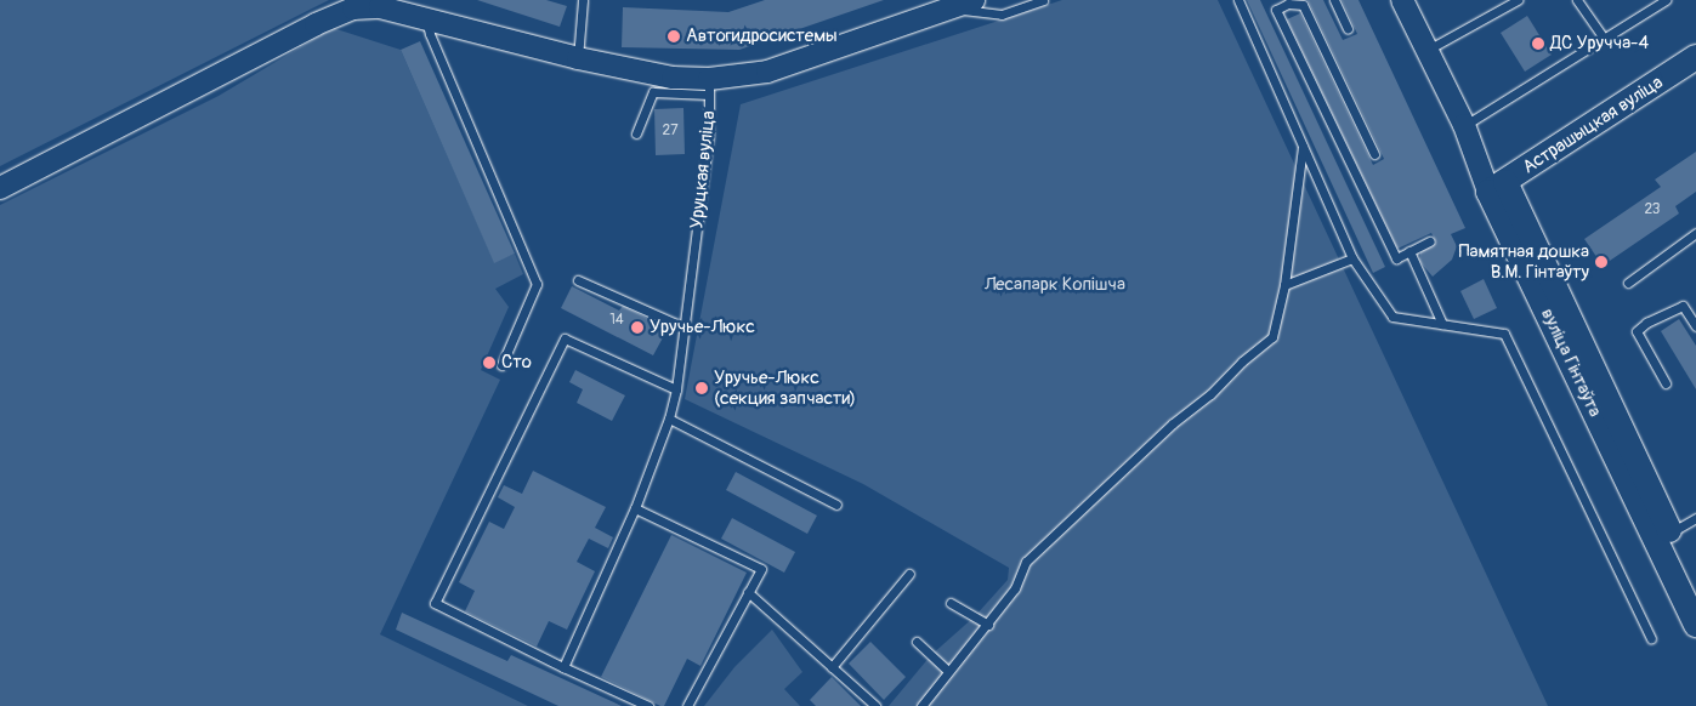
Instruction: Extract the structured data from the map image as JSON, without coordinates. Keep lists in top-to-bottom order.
{
  "streets": {
    "main road": ["Астрашыцкая вуліца", "вуліца Гінтаўта"],
    "lane": ["Уруцкая вуліца"]
  },
  "crossings": [
    ["Астрашыцкая вуліца", "вуліца Гінтаўта"]
  ],
  "parks": ["Лесапарк Копішча"],
  "places": [
    "Автогидросистемы",
    "ДС Уручча-4",
    "Памятная дошка В.М. Гінтаўту",
    "Уручье-Люкс",
    "Сто",
    "Уручье-Люкс (секция запчасти)"
  ],
  "house_numbers": ["27", "23", "14"]
}
